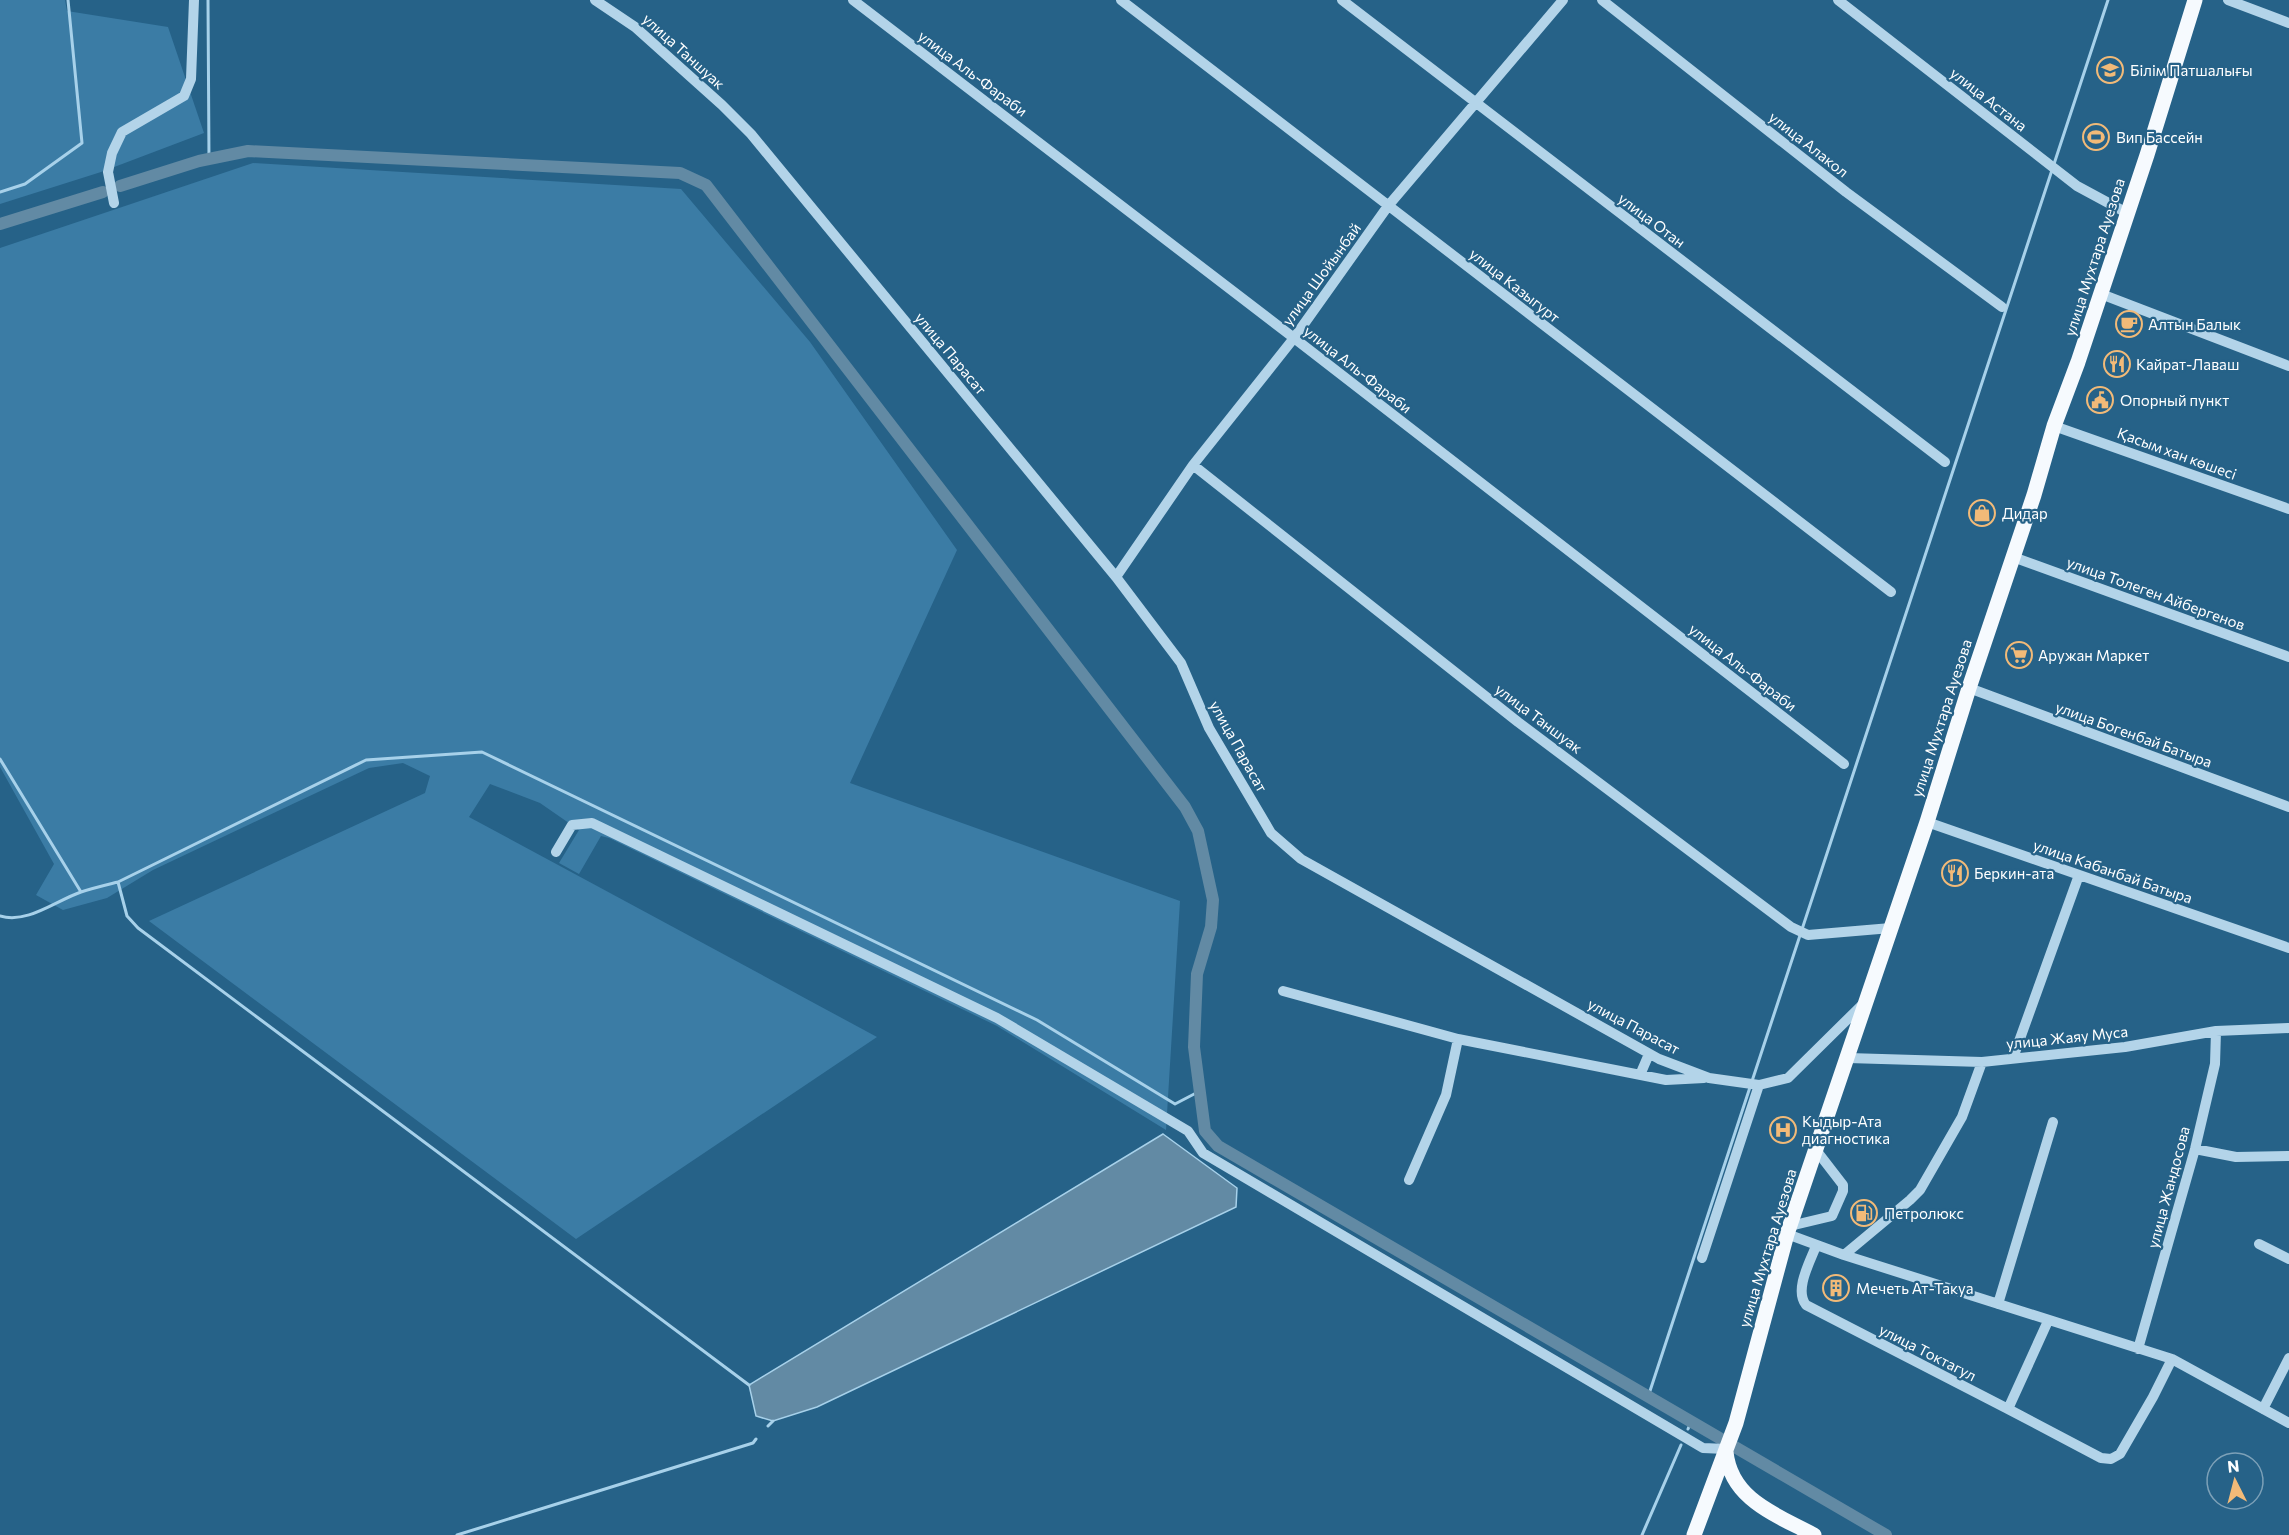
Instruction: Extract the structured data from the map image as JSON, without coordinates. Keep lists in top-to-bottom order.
{
  "streets": {
    "main road": ["улица Мухтара Ауезова"],
    "street": [
      "улица Таншуак",
      "улица Аль-Фараби",
      "улица Астана",
      "улица Алакол",
      "улица Отан",
      "улица Шойынбай",
      "улица Казыгурт",
      "улица Парасат",
      "Қасым хан көшесі",
      "улица Толеген Айбергенов",
      "улица Богенбай Батыра",
      "улица Кабанбай Батыра",
      "улица Жаяу Муса",
      "улица Жандосова",
      "улица Токтагул"
    ]
  },
  "crossings": [
    ["улица Таншуак", "улица Мухтара Ауезова"],
    ["улица Таншуак", "улица Шойынбай"],
    ["улица Таншуак", "улица Парасат"],
    ["улица Аль-Фараби", "улица Шойынбай"],
    ["улица Астана", "улица Мухтара Ауезова"],
    ["улица Отан", "улица Шойынбай"],
    ["улица Мухтара Ауезова", "улица Парасат"],
    ["улица Мухтара Ауезова", "Қасым хан көшесі"],
    ["улица Мухтара Ауезова", "улица Толеген Айбергенов"],
    ["улица Мухтара Ауезова", "улица Богенбай Батыра"],
    ["улица Мухтара Ауезова", "улица Кабанбай Батыра"],
    ["улица Мухтара Ауезова", "улица Жаяу Муса"],
    ["улица Шойынбай", "улица Казыгурт"],
    ["улица Шойынбай", "улица Парасат"],
    ["улица Жаяу Муса", "улица Жандосова"]
  ],
  "places": {
    "school or university": ["Білім Патшалығы"],
    "sports": ["Вип Бассейн"],
    "cafe": ["Алтын Балык"],
    "restaurant": ["Кайрат-Лаваш", "Беркин-ата"],
    "public building": ["Опорный пункт"],
    "shop": ["Дидар"],
    "supermarket": ["Аружан Маркет"],
    "hospital": ["Кыдыр-Ата диагностика"],
    "fuel station": ["Петролюкс"],
    "building": ["Мечеть Ат-Такуа"]
  },
  "north": "top"
}
